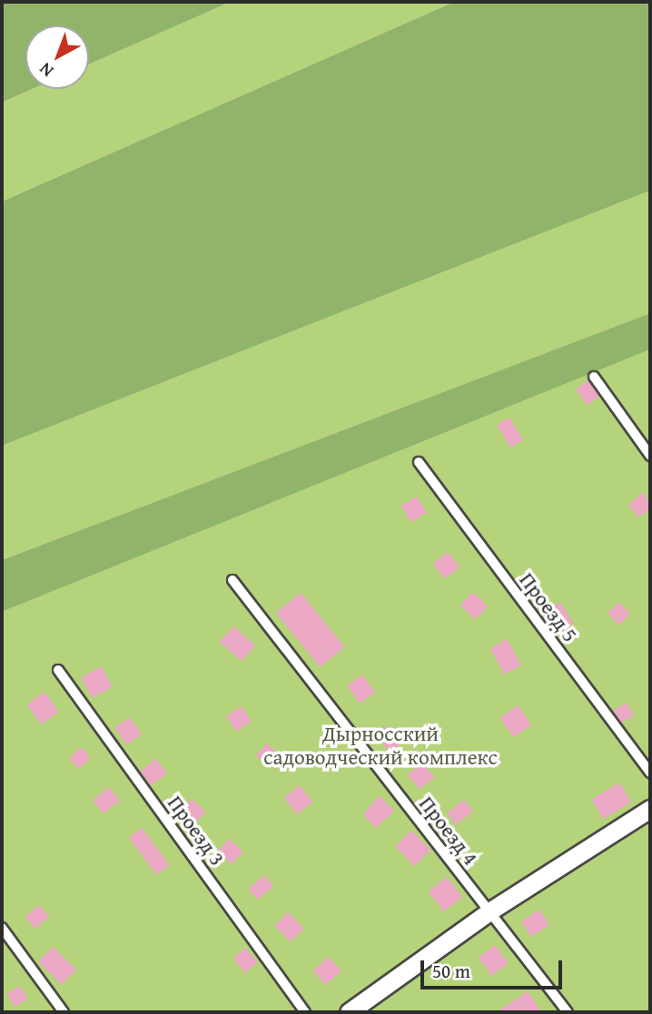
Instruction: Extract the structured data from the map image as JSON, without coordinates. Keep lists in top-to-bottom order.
{
  "streets": {
    "lane": ["Проезд 5", "Проезд 3", "Проезд 4"]
  },
  "parks": ["Дырносский садоводческий комплекс"],
  "scale_bar": "50 m",
  "north": "bottom left"
}
